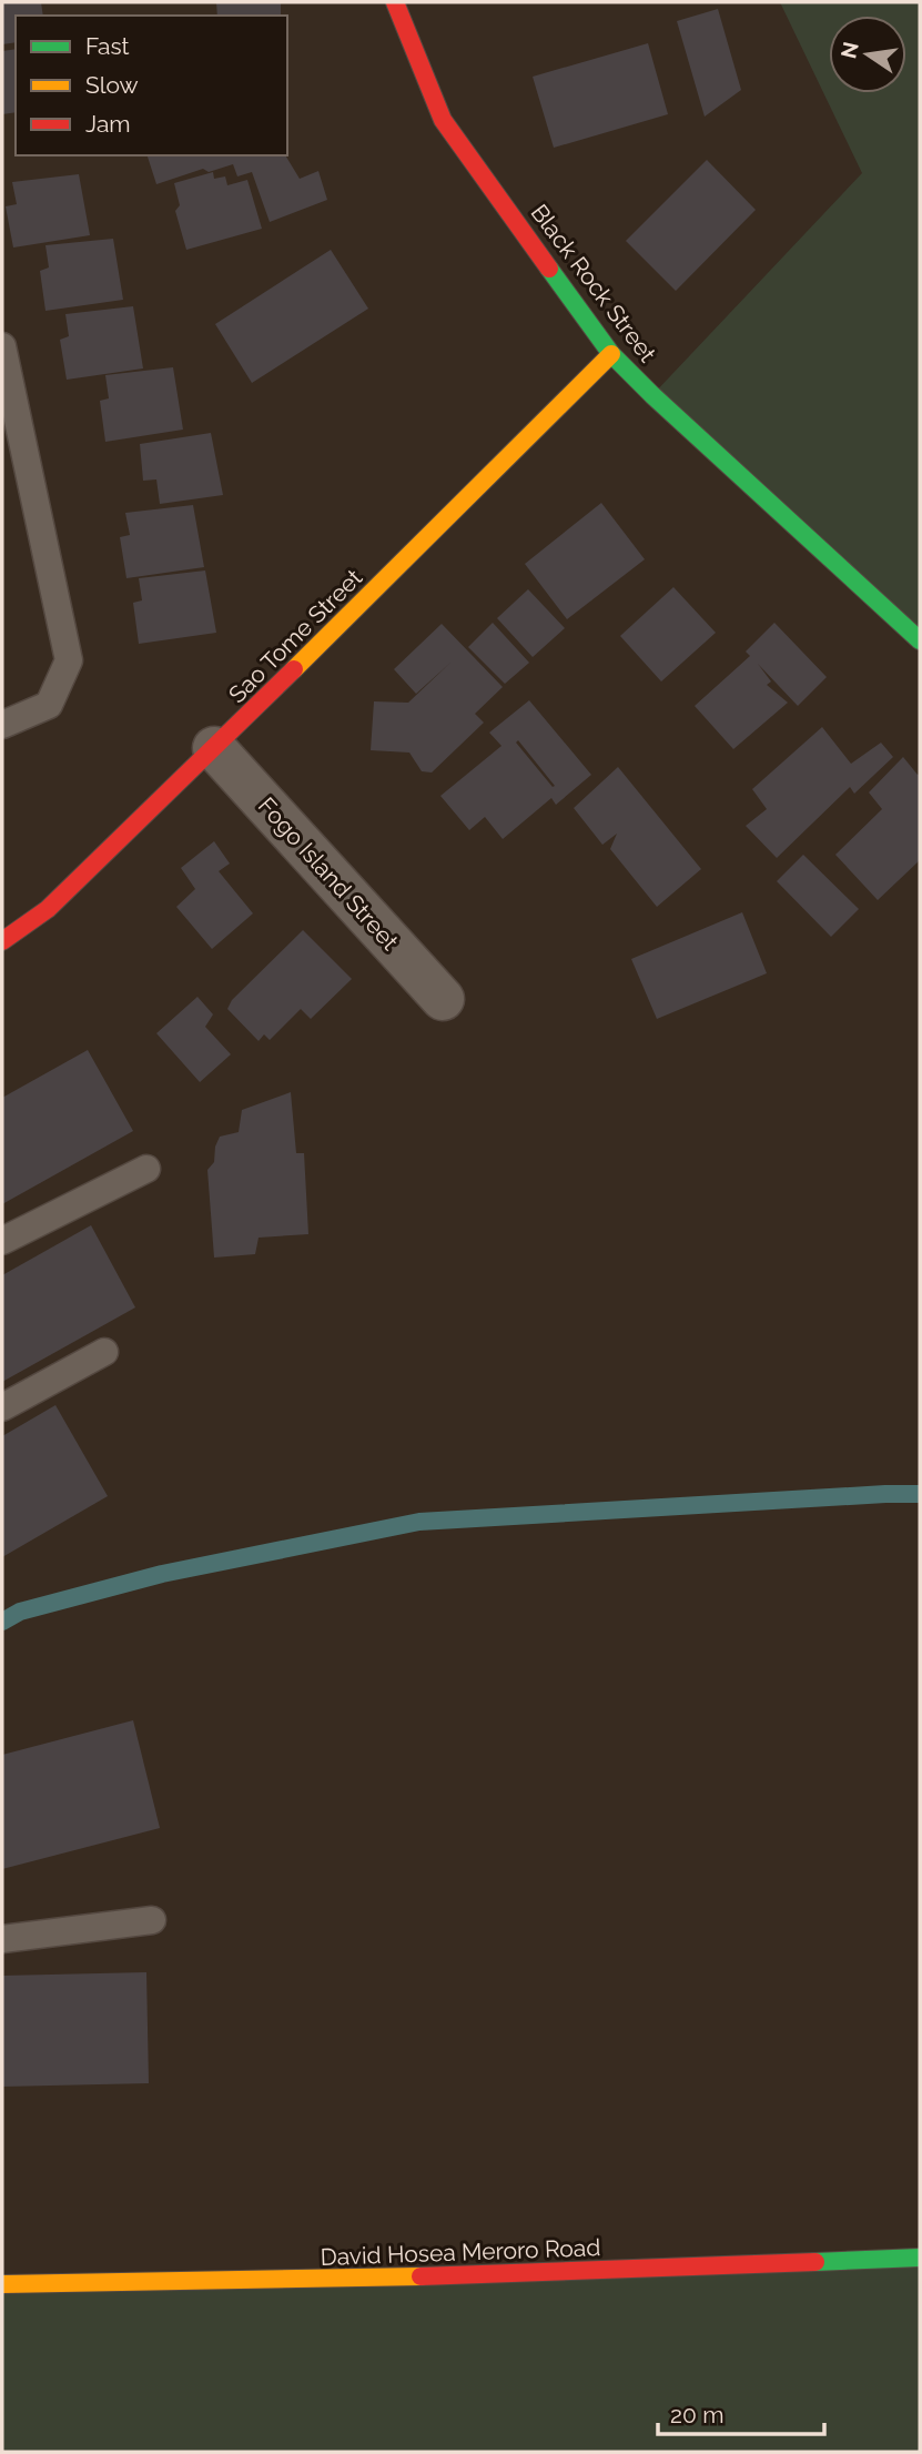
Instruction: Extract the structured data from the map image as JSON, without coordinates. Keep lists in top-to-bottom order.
{
  "streets": {
    "street": [
      "Black Rock Street",
      "Sao Tome Street",
      "Fogo Island Street",
      "David Hosea Meroro Road"
    ]
  },
  "crossings": [
    ["Black Rock Street", "Sao Tome Street"],
    ["Sao Tome Street", "Fogo Island Street"]
  ],
  "legend": ["Fast", "Slow", "Jam"],
  "scale_bar": "20 m",
  "north": "left"
}
